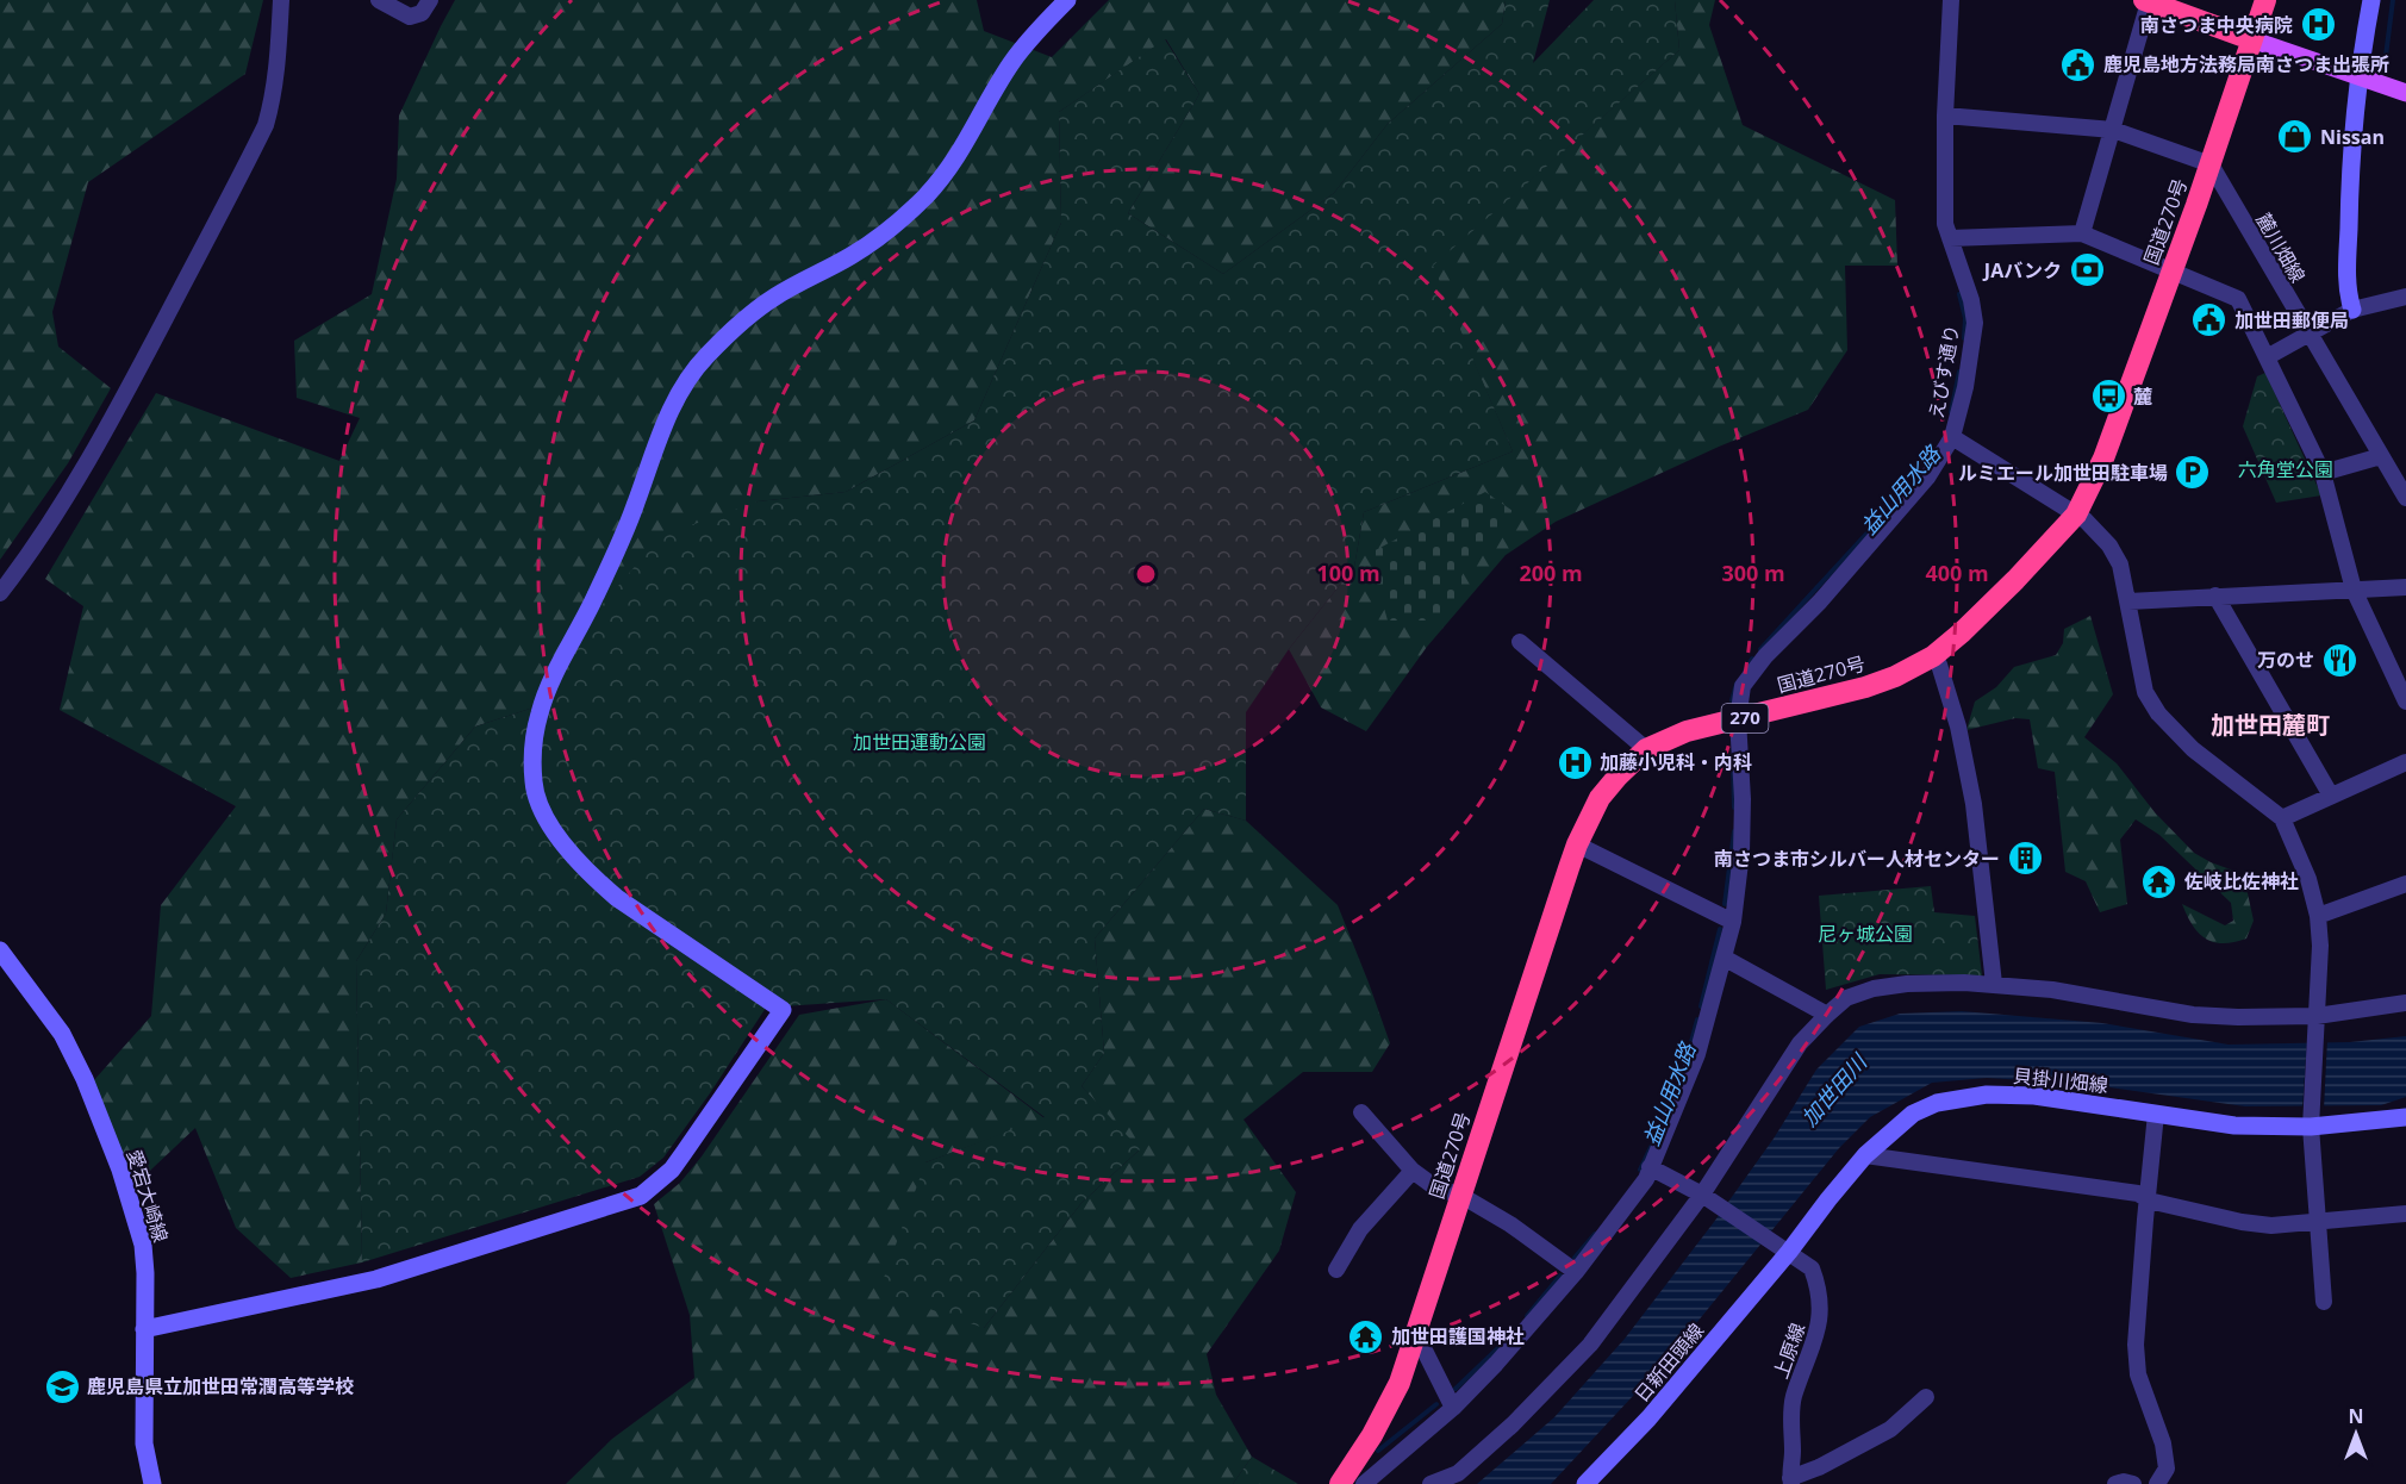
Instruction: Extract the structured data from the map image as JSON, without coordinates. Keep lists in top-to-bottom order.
{
  "streets": {
    "highway": ["国道270号", "270"],
    "street": [
      "麓川畑線",
      "えびす通り",
      "貝掛川畑線",
      "愛宕大崎線",
      "上原線",
      "日新田頭線"
    ]
  },
  "crossings": [
    ["国道270号", "麓川畑線"],
    ["国道270号", "えびす通り"],
    ["えびす通り", "上原線"],
    ["貝掛川畑線", "上原線"],
    ["貝掛川畑線", "日新田頭線"],
    ["上原線", "日新田頭線"]
  ],
  "districts": ["加世田麓町"],
  "water": ["益山用水路", "加世田川"],
  "parks": ["六角堂公園", "加世田運動公園", "尼ヶ城公園"],
  "places": {
    "hospital": ["南さつま中央病院", "加藤小児科・内科"],
    "public building": ["鹿児島地方法務局南さつま出張所", "加世田郵便局"],
    "shop": ["Nissan"],
    "bank": ["JAバンク"],
    "bus stop": ["麓"],
    "parking": ["ルミエール加世田駐車場"],
    "restaurant": ["万のせ"],
    "building": ["南さつま市シルバー人材センター"],
    "temple": ["佐岐比佐神社", "加世田護国神社"],
    "school or university": ["鹿児島県立加世田常潤高等学校"]
  },
  "north": "top",
  "rings": [
    "100 m",
    "200 m",
    "300 m",
    "400 m"
  ]
}
